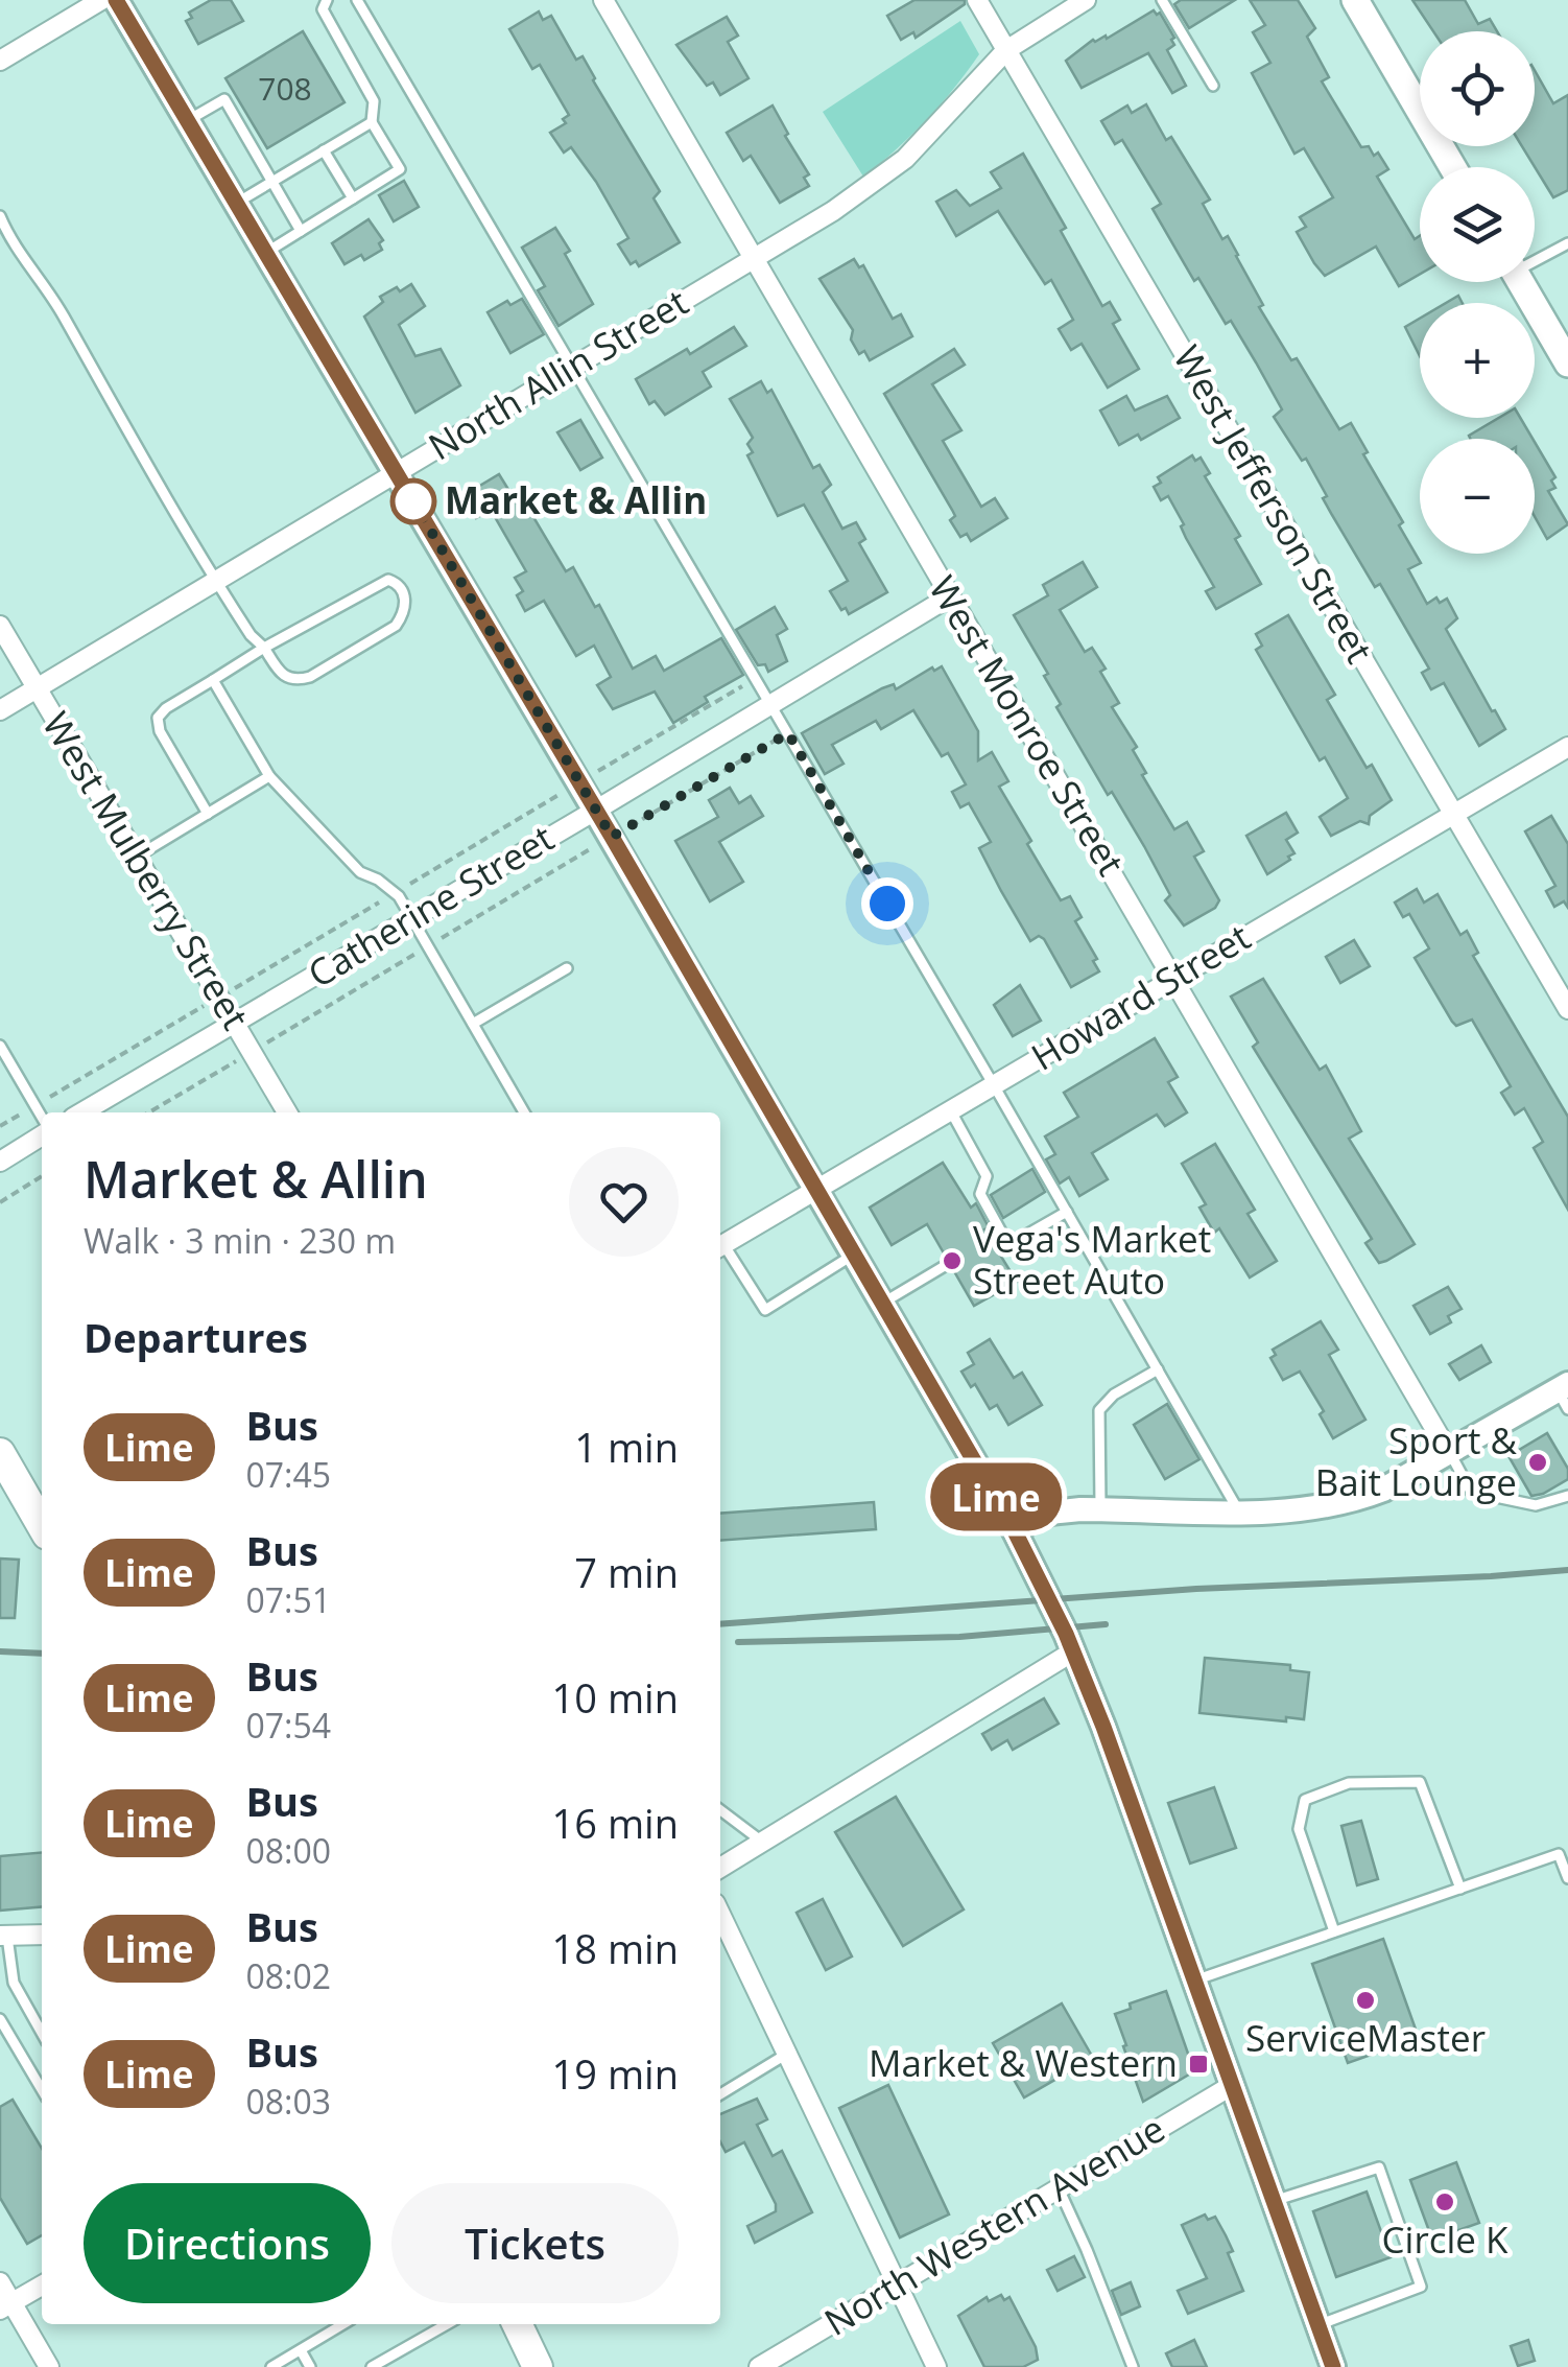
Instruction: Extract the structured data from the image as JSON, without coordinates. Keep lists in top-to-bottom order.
{
  "streets": {
    "street": [
      "North Allin Street",
      "West Jefferson Street",
      "West Monroe Street",
      "West Mulberry Street",
      "Catherine Street",
      "Howard Street",
      "North Western Avenue"
    ]
  },
  "crossings": [
    ["North Allin Street", "West Jefferson Street"],
    ["North Allin Street", "West Monroe Street"],
    ["North Allin Street", "West Mulberry Street"],
    ["West Jefferson Street", "Howard Street"],
    ["West Monroe Street", "Catherine Street"],
    ["West Monroe Street", "Howard Street"],
    ["West Mulberry Street", "Catherine Street"]
  ],
  "places": {
    "other": [
      "Market & Allin",
      "Vega's Market Street Auto",
      "Sport & Bait Lounge",
      "ServiceMaster",
      "Circle K"
    ],
    "transit": ["Market & Western"]
  },
  "lines": ["bus line Lime"],
  "house_numbers": ["708"],
  "page": {
    "on_map": "Lime",
    "map_buttons": ["+", "−"],
    "heading": [
      ["Market & Allin", "Walk · 3 min · 230 m"],
      "Departures"
    ],
    "list": [
      {
        "mark": "Lime",
        "name": "Bus",
        "note": "07:45",
        "value": "1 min"
      },
      {
        "mark": "Lime",
        "name": "Bus",
        "note": "07:51",
        "value": "7 min"
      },
      {
        "mark": "Lime",
        "name": "Bus",
        "note": "07:54",
        "value": "10 min"
      },
      {
        "mark": "Lime",
        "name": "Bus",
        "note": "08:00",
        "value": "16 min"
      },
      {
        "mark": "Lime",
        "name": "Bus",
        "note": "08:02",
        "value": "18 min"
      },
      {
        "mark": "Lime",
        "name": "Bus",
        "note": "08:03",
        "value": "19 min"
      }
    ],
    "buttons": ["Directions", "Tickets"]
  }
}
